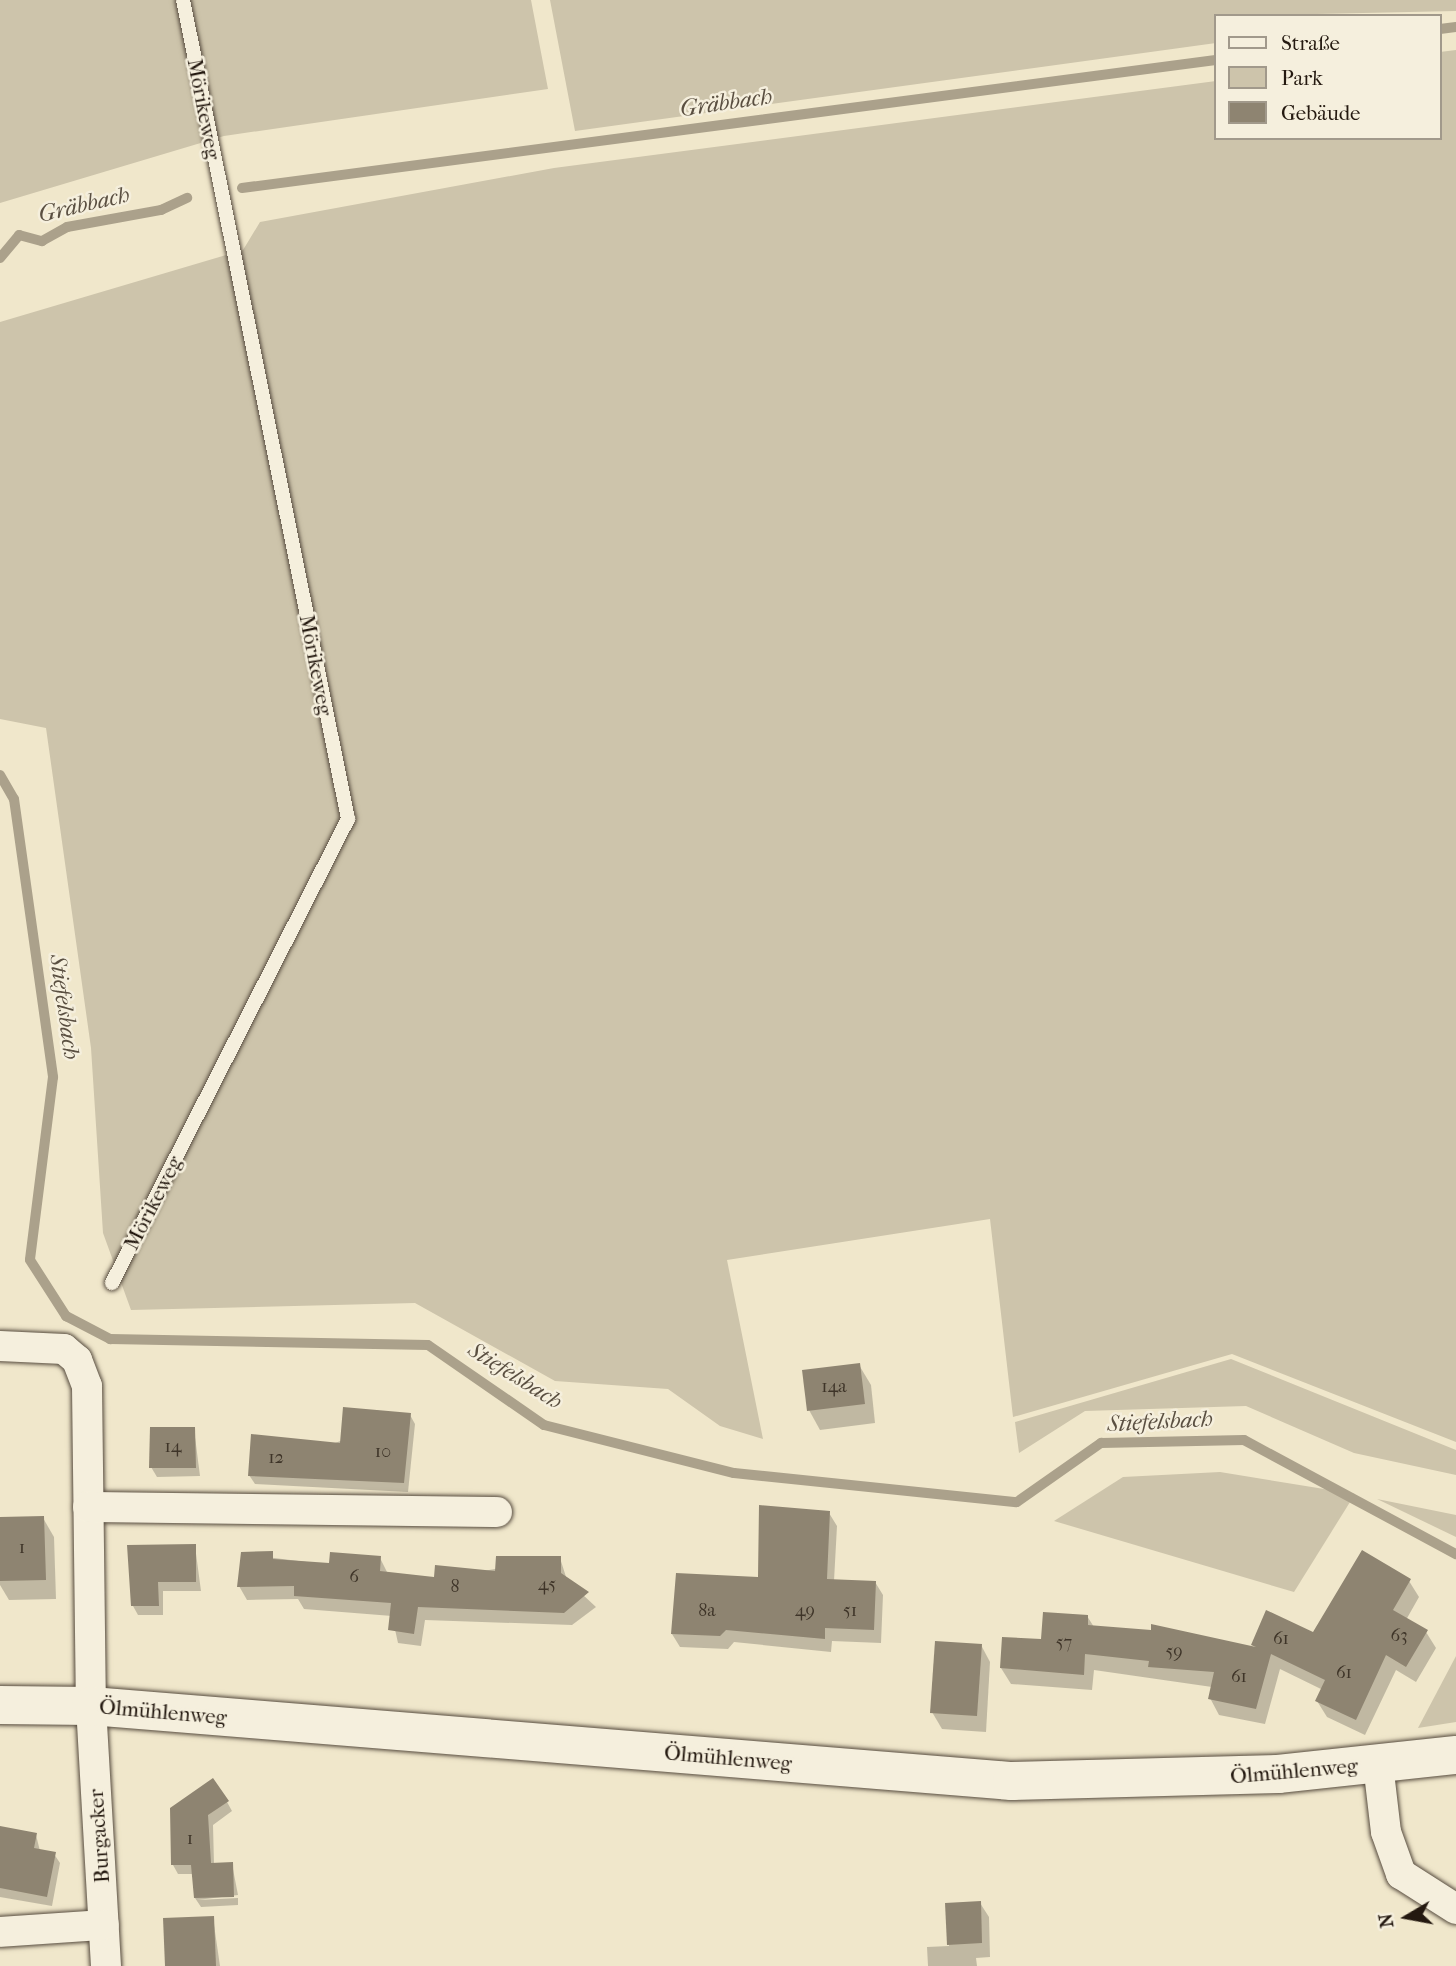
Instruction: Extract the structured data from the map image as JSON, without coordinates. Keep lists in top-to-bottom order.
{
  "streets": {
    "main road": ["Ölmühlenweg"],
    "street": ["Burgacker"],
    "lane": ["Mörikeweg"]
  },
  "crossings": [
    ["Ölmühlenweg", "Burgacker"]
  ],
  "water": ["Gräbbach", "Stiefelsbach"],
  "house_numbers": [
    "14a",
    "14",
    "10",
    "12",
    "1",
    "6",
    "45",
    "8",
    "8a",
    "49",
    "51",
    "63",
    "61",
    "57",
    "59",
    "61",
    "61",
    "1"
  ],
  "legend": ["Straße", "Park", "Gebäude"],
  "north": "left"
}
